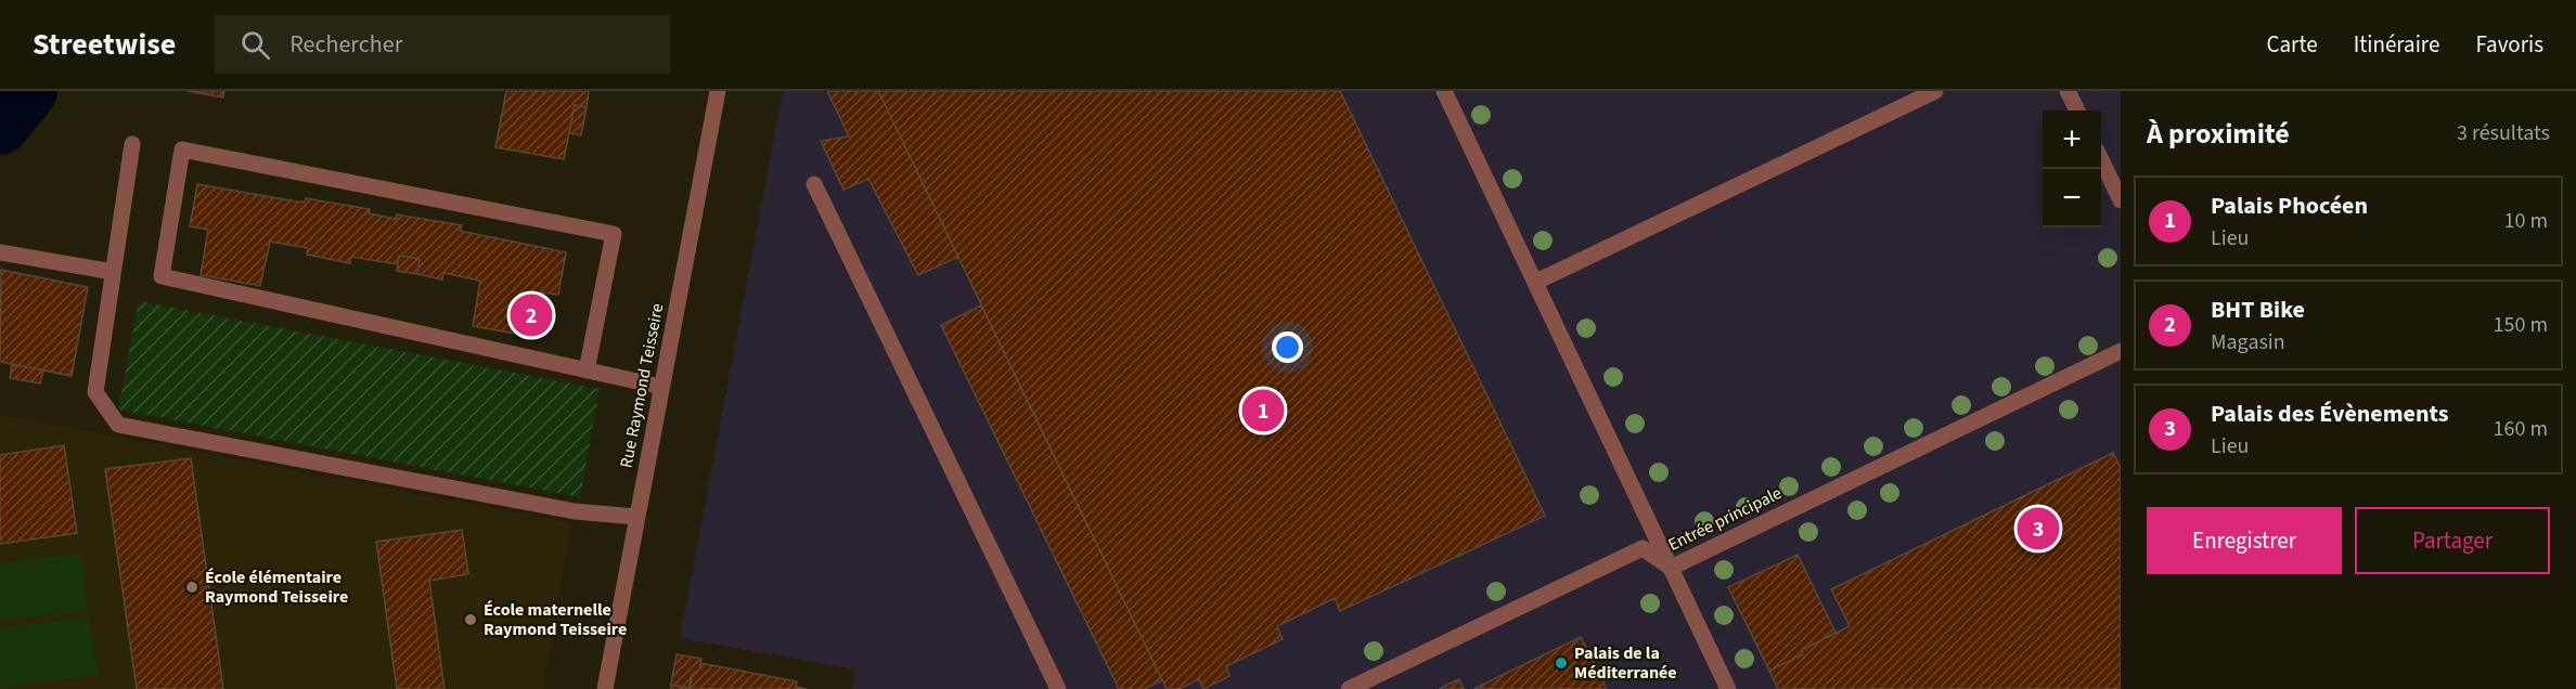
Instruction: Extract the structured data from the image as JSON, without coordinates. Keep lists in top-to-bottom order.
{
  "streets": {
    "street": ["Rue Raymond Teisseire", "Entrée principale"]
  },
  "places": ["École élémentaire Raymond Teisseire", "École maternelle Raymond Teisseire", "Palais de la Méditerranée"],
  "page": {
    "header": "Streetwise",
    "search": "Rechercher",
    "nav": ["Carte", "Itinéraire", "Favoris"],
    "heading": ["À proximité", "3 résultats"],
    "map_buttons": ["+", "−"],
    "list": [
      {
        "mark": "1",
        "name": "Palais Phocéen",
        "note": "Lieu",
        "value": "10 m"
      },
      {
        "mark": "2",
        "name": "BHT Bike",
        "note": "Magasin",
        "value": "150 m"
      },
      {
        "mark": "3",
        "name": "Palais des Évènements",
        "note": "Lieu",
        "value": "160 m"
      }
    ],
    "pins": ["2", "1", "3"],
    "buttons": ["Enregistrer", "Partager"]
  }
}
